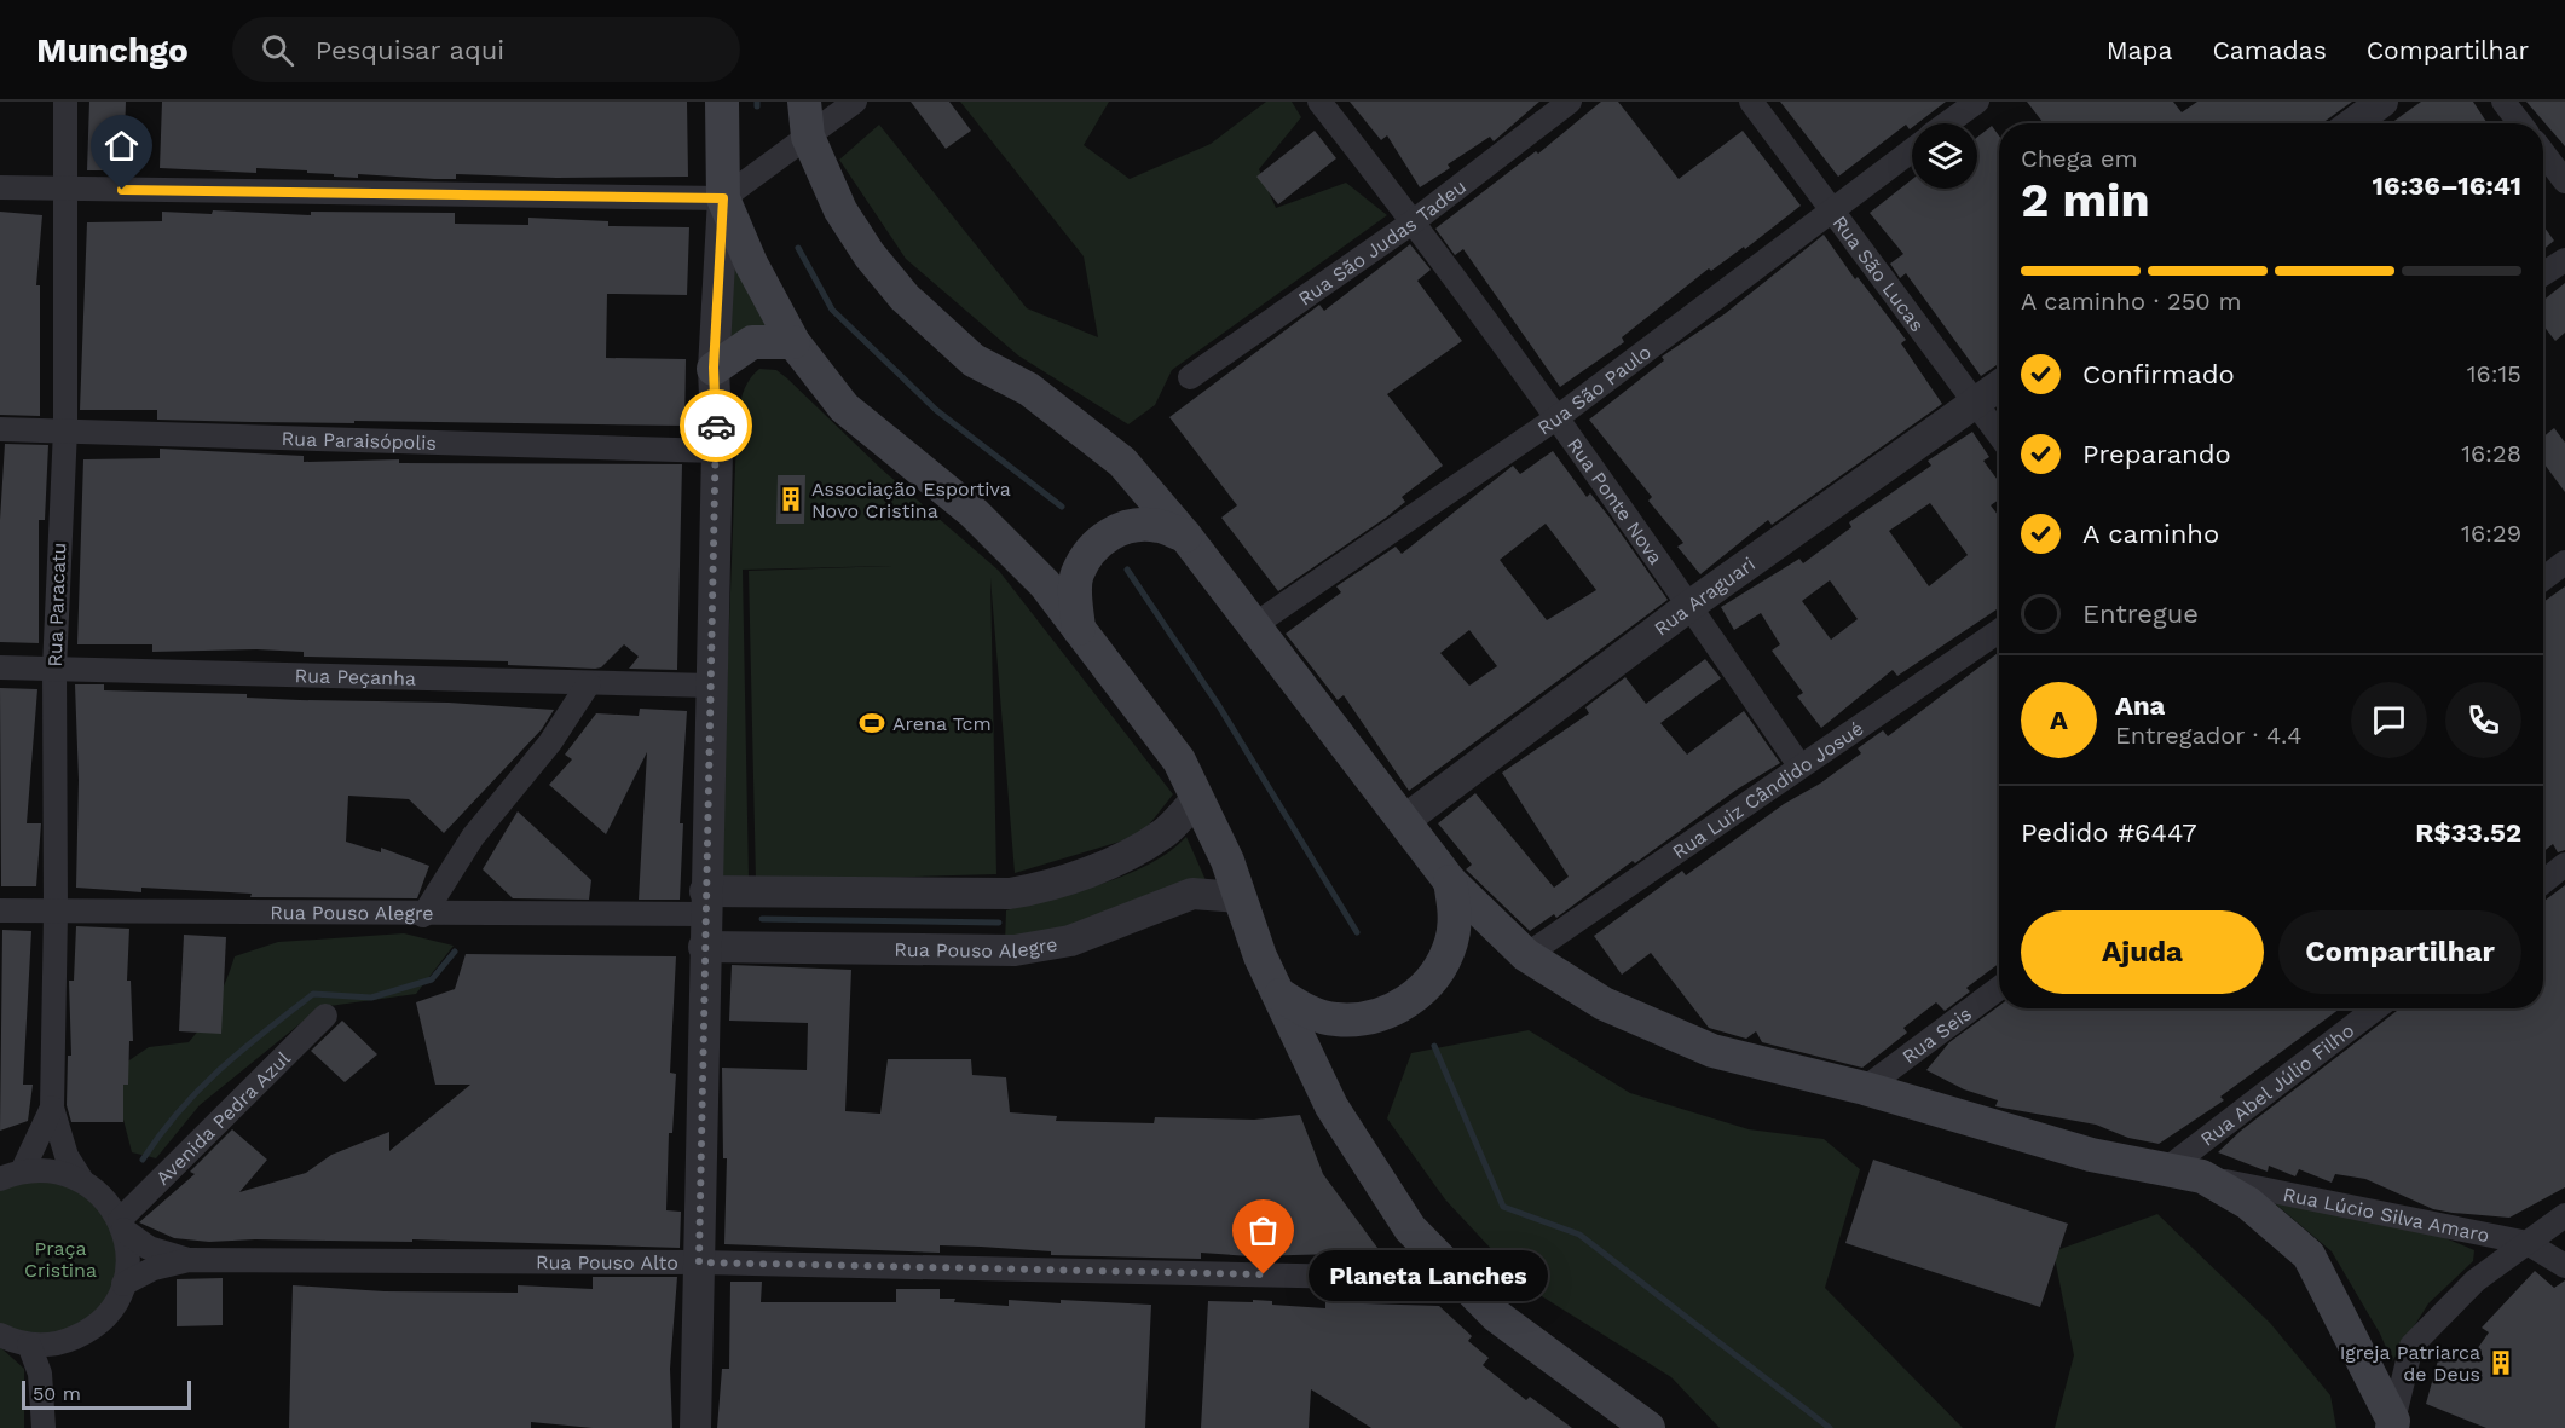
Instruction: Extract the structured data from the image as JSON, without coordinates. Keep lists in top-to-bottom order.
{
  "streets": {
    "street": [
      "Rua São Judas Tadeu",
      "Rua São Lucas",
      "Rua São Paulo",
      "Rua Paraisópolis",
      "Rua Ponte Nova",
      "Rua Araguari",
      "Rua Paracatu",
      "Rua Peçanha",
      "Rua Luiz Cândido Josué",
      "Rua Pouso Alegre",
      "Rua Seis",
      "Rua Abel Júlio Filho",
      "Avenida Pedra Azul",
      "Rua Lúcio Silva Amaro",
      "Rua Pouso Alto"
    ]
  },
  "crossings": [
    ["Rua São Judas Tadeu", "Rua Ponte Nova"],
    ["Rua São Lucas", "Rua São Paulo"],
    ["Rua São Lucas", "Rua Araguari"],
    ["Rua São Paulo", "Rua Ponte Nova"],
    ["Rua Paraisópolis", "Rua Paracatu"],
    ["Rua Ponte Nova", "Rua Araguari"],
    ["Rua Ponte Nova", "Rua Luiz Cândido Josué"],
    ["Rua Paracatu", "Rua Peçanha"],
    ["Rua Paracatu", "Rua Pouso Alegre"],
    ["Avenida Pedra Azul", "Rua Pouso Alto"]
  ],
  "parks": ["Praça Cristina"],
  "places": {
    "building": ["Associação Esportiva Novo Cristina", "Igreja Patriarca de Deus"],
    "sports": ["Arena Tcm"],
    "other": ["Planeta Lanches"]
  },
  "scale_bar": "50 m",
  "page": {
    "header": "Munchgo",
    "search": "Pesquisar aqui",
    "nav": ["Mapa", "Camadas", "Compartilhar"],
    "heading": ["2 min", "Chega em", "16:36–16:41"],
    "panel": [
      "Ana",
      "Entregador · 4.4",
      "Pedido #6447",
      "R$33.52"
    ],
    "bar": "A caminho · 250 m",
    "list": [
      ["Confirmado", "16:15"],
      ["Preparando", "16:28"],
      ["A caminho", "16:29"],
      "Entregue"
    ],
    "round": "A",
    "buttons": ["Ajuda", "Compartilhar"],
    "bubble": "Planeta Lanches",
    "scale": "50 m"
  }
}
